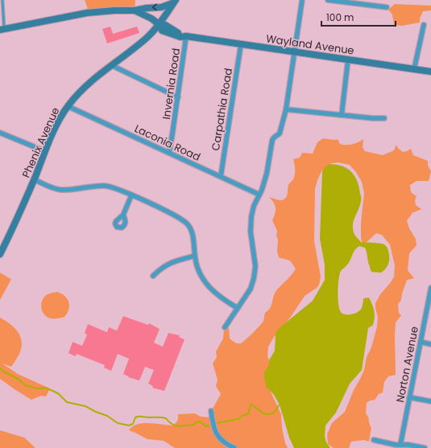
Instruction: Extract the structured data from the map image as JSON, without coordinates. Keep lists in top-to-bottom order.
{
  "streets": {
    "main road": ["Wayland Avenue", "Phenix Avenue"],
    "street": [
      "Invernia Road",
      "Carpathia Road",
      "Laconia Road",
      "Norton Avenue"
    ]
  },
  "crossings": [
    ["Wayland Avenue", "Invernia Road"],
    ["Wayland Avenue", "Carpathia Road"],
    ["Wayland Avenue", "Phenix Avenue"],
    ["Invernia Road", "Laconia Road"],
    ["Carpathia Road", "Laconia Road"],
    ["Phenix Avenue", "Laconia Road"]
  ],
  "scale_bar": "100 m"
}
